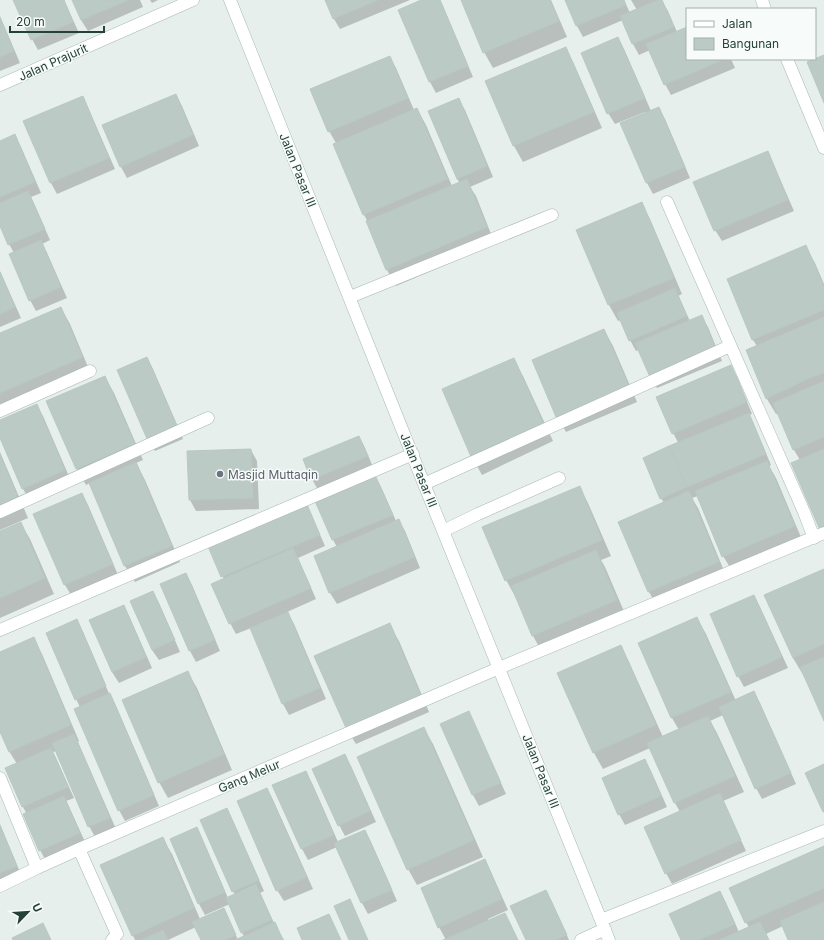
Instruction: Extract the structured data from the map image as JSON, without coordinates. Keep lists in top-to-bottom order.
{
  "streets": {
    "street": ["Jalan Prajurit", "Jalan Pasar III", "Gang Melur"]
  },
  "crossings": [
    ["Jalan Pasar III", "Gang Melur"]
  ],
  "places": ["Masjid Muttaqin"],
  "legend": ["Jalan", "Bangunan"],
  "scale_bar": "20 m",
  "north": "top right"
}
